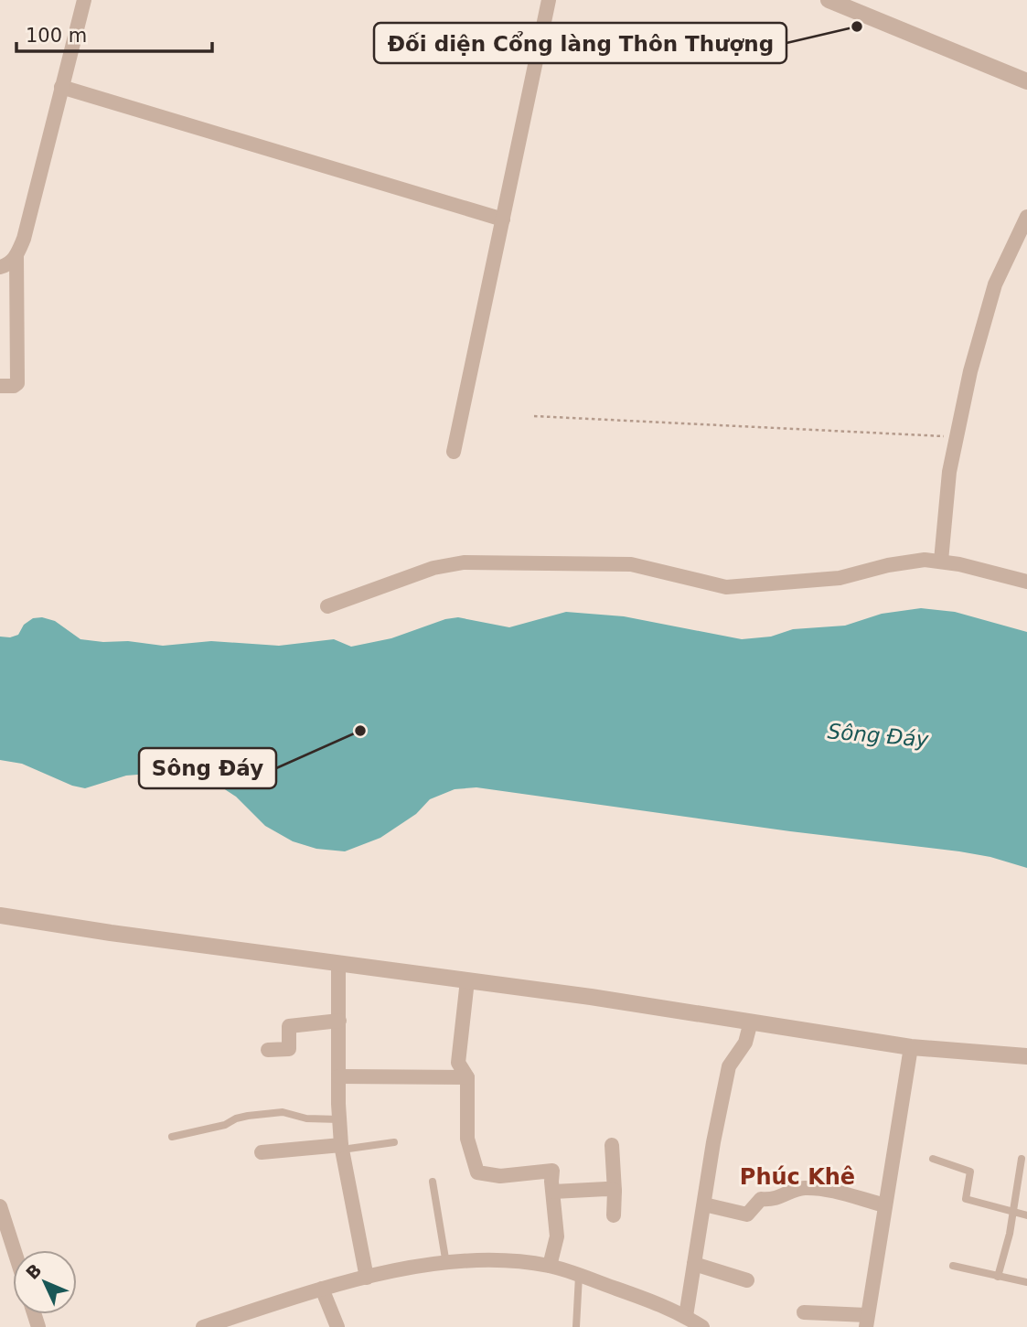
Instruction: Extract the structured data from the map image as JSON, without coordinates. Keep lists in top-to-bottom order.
{
  "districts": ["Phúc Khê"],
  "water": ["Sông Đáy"],
  "places": ["Đối diện Cổng làng Thôn Thượng", "Sông Đáy"],
  "scale_bar": "100 m",
  "north": "top left"
}
